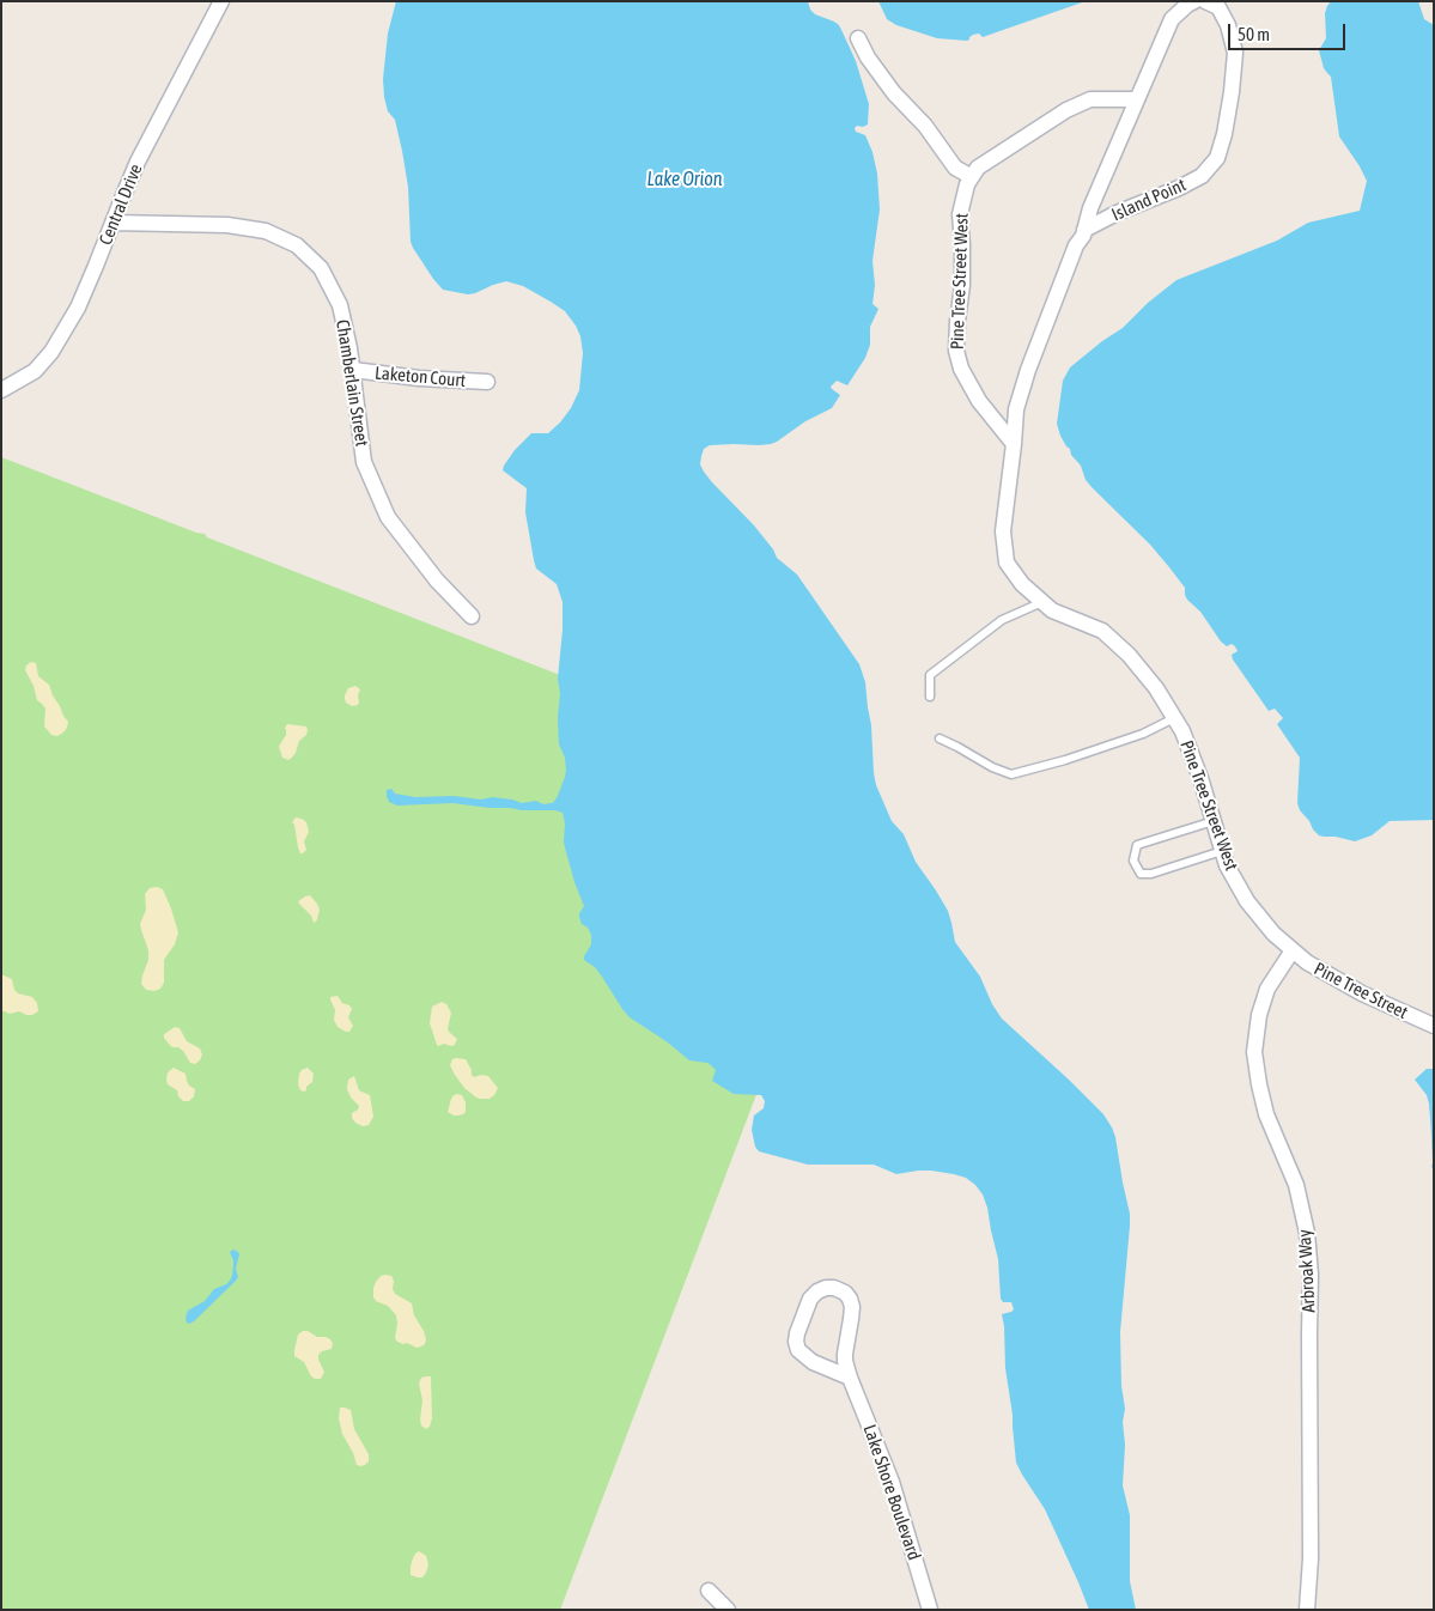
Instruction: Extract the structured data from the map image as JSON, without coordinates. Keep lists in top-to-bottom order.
{
  "streets": {
    "street": [
      "Island Point",
      "Central Drive",
      "Pine Tree Street West",
      "Laketon Court",
      "Chamberlain Street",
      "Pine Tree Street",
      "Arbroak Way",
      "Lake Shore Boulevard"
    ]
  },
  "crossings": [
    ["Island Point", "Pine Tree Street West"],
    ["Central Drive", "Chamberlain Street"],
    ["Pine Tree Street West", "Pine Tree Street"],
    ["Pine Tree Street West", "Arbroak Way"],
    ["Laketon Court", "Chamberlain Street"],
    ["Pine Tree Street", "Arbroak Way"]
  ],
  "water": ["Lake Orion"],
  "scale_bar": "50 m"
}
